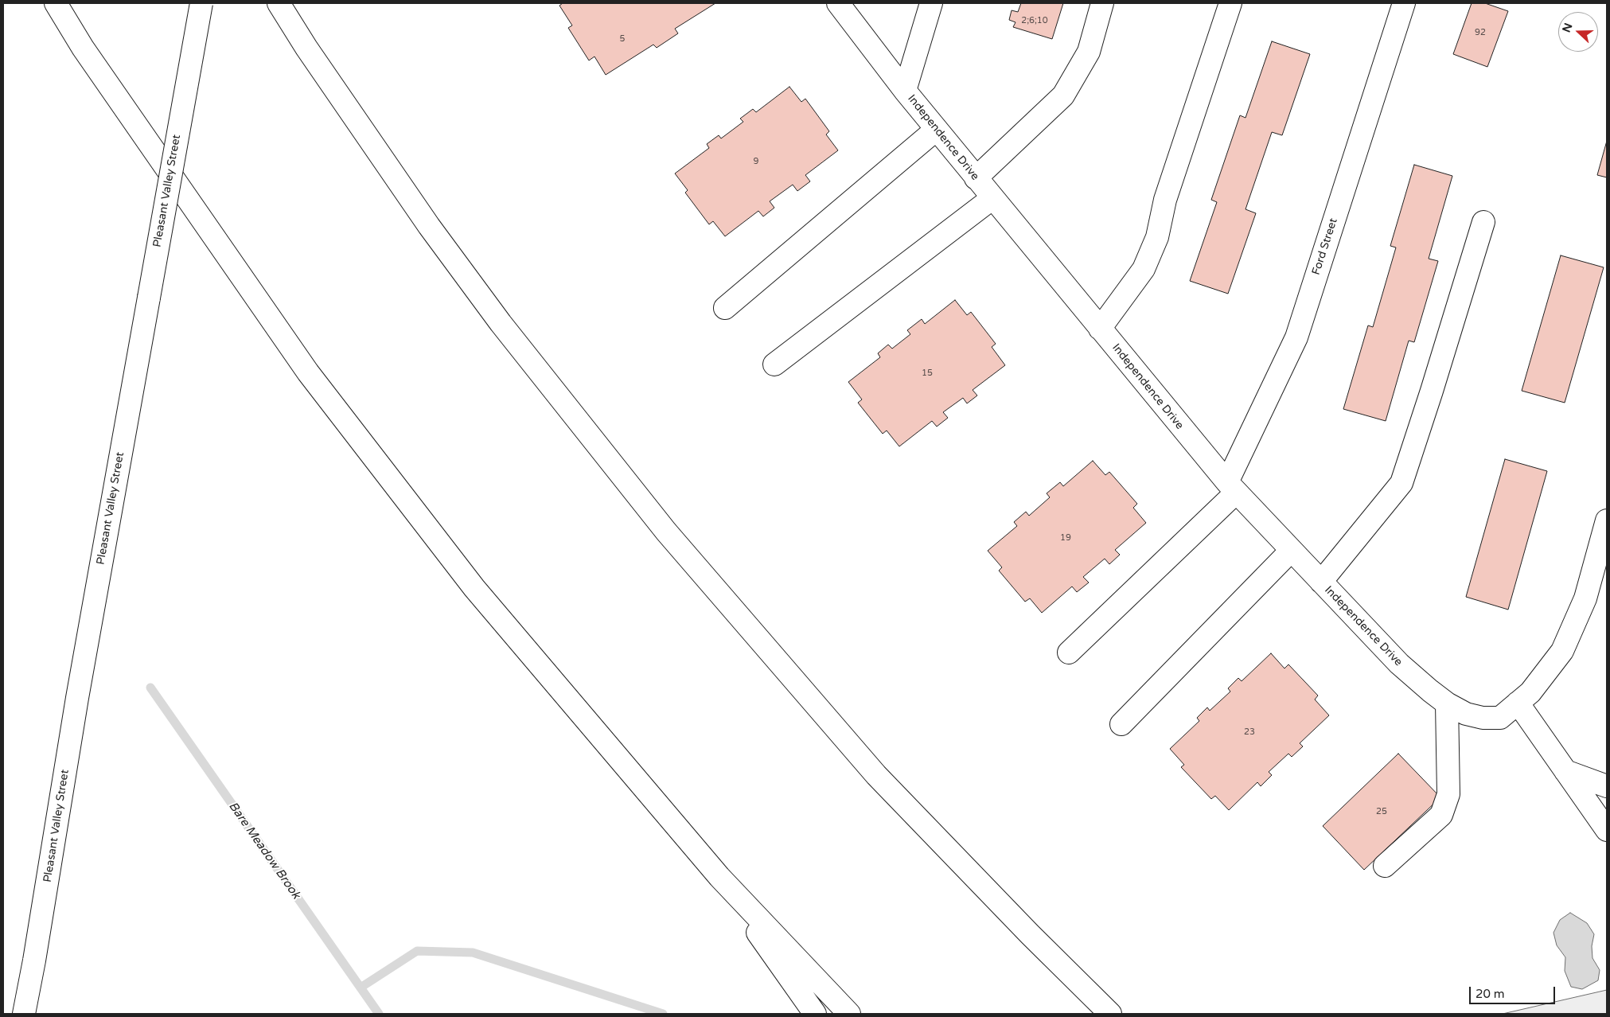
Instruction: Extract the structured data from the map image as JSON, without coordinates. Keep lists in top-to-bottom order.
{
  "streets": {
    "main road": ["Independence Drive", "Pleasant Valley Street", "Ford Street"]
  },
  "crossings": [
    ["Independence Drive", "Ford Street"]
  ],
  "water": ["Bare Meadow Brook"],
  "house_numbers": [
    "2;6;10",
    "92",
    "5",
    "9",
    "15",
    "19",
    "23",
    "25"
  ],
  "scale_bar": "20 m",
  "north": "left"
}
